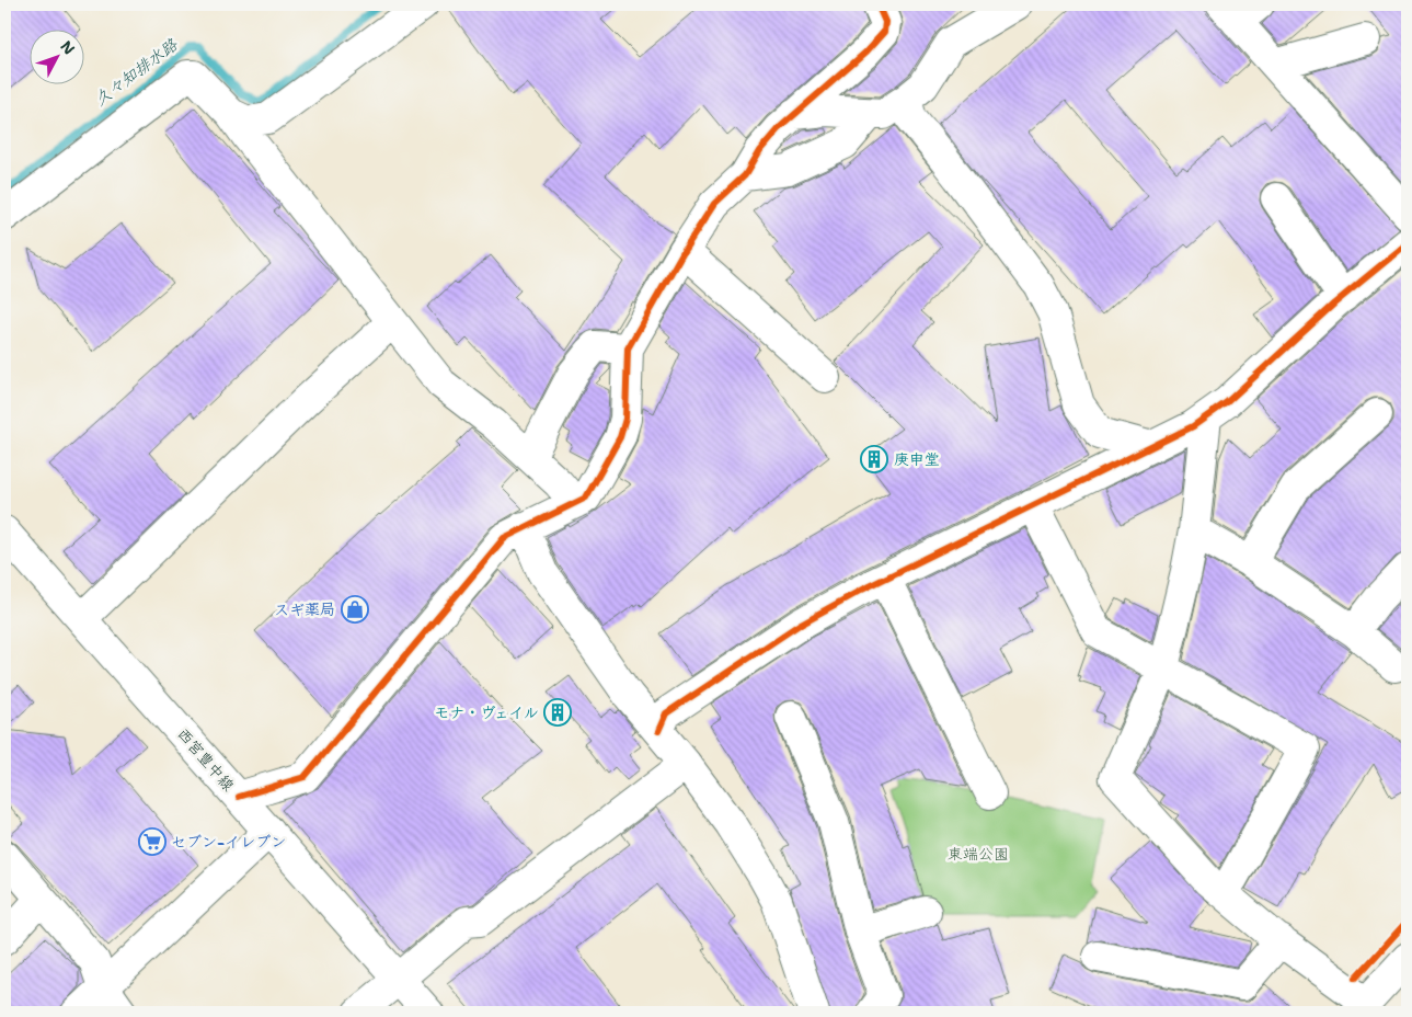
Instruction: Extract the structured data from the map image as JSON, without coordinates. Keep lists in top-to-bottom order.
{
  "streets": {
    "street": ["西宮豊中線"]
  },
  "water": ["久々知排水路"],
  "parks": ["東端公園"],
  "places": {
    "building": ["庚申堂", "モナ・ヴェイル"],
    "shop": ["スギ薬局"],
    "supermarket": ["セブン-イレブン"]
  },
  "north": "top right"
}
